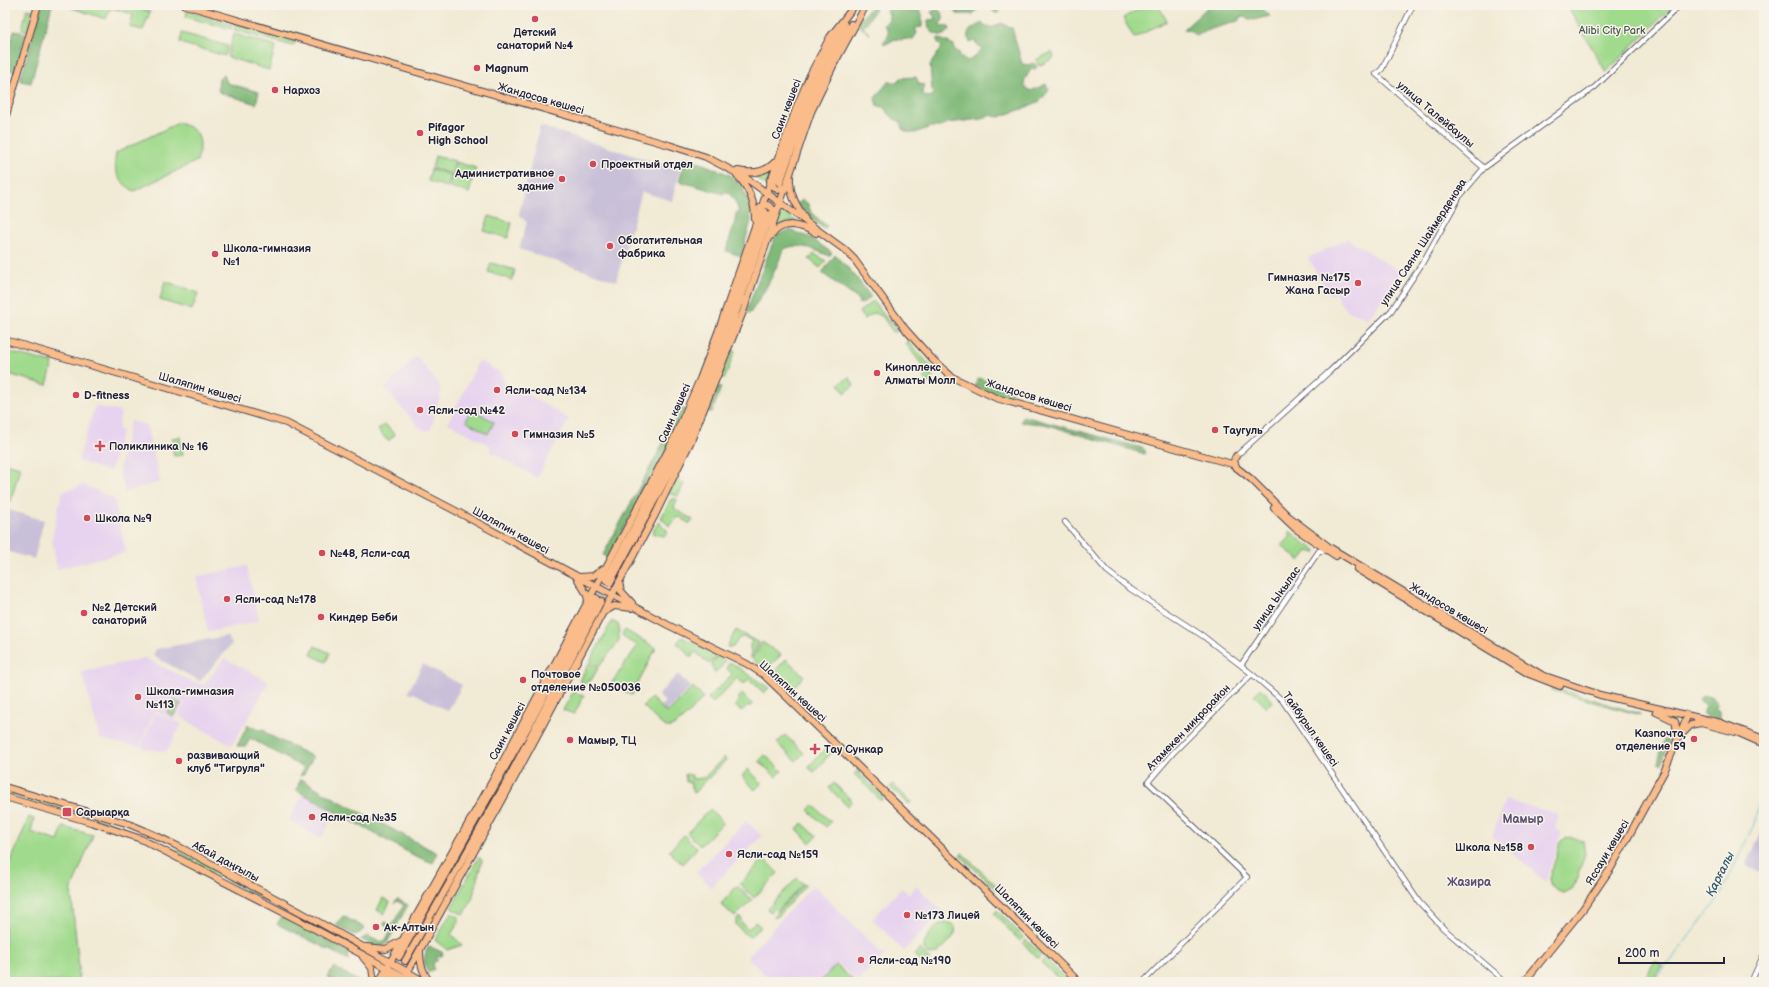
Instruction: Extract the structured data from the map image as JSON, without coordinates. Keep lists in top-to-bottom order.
{
  "streets": {
    "main road": [
      "Жандосов көшесі",
      "Саин көшесі",
      "Шаляпин көшесі",
      "Яссауи көшесі",
      "Абай даңғылы"
    ],
    "street": [
      "улица Талейбаулы",
      "улица Саяна Шаймерденова",
      "улица Ыкылас",
      "Атамекен микрорайон",
      "Тайбурыл көшесі"
    ]
  },
  "crossings": [
    ["Жандосов көшесі", "Саин көшесі"],
    ["Жандосов көшесі", "улица Саяна Шаймерденова"],
    ["Жандосов көшесі", "улица Ыкылас"],
    ["Жандосов көшесі", "Яссауи көшесі"],
    ["Саин көшесі", "Шаляпин көшесі"],
    ["Саин көшесі", "Абай даңғылы"],
    ["улица Талейбаулы", "улица Саяна Шаймерденова"],
    ["улица Ыкылас", "Тайбурыл көшесі"],
    ["Атамекен микрорайон", "Тайбурыл көшесі"]
  ],
  "districts": ["Мамыр", "Жазира"],
  "water": ["Қарғалы"],
  "parks": ["Alibi City Park"],
  "places": {
    "other": [
      "Детский санаторий №4",
      "Magnum",
      "Нархоз",
      "Pifagor High School",
      "Проектный отдел",
      "Административное здание",
      "Обогатительная фабрика",
      "Школа-гимназия №1",
      "Гимназия №175 Жана Гасыр",
      "Киноплекс Алматы Молл",
      "Ясли-сад №134",
      "D-fitness",
      "Ясли-сад №42",
      "Таугуль",
      "Гимназия №5",
      "Школа №9",
      "№48, Ясли-сад",
      "Ясли-сад №178",
      "№2 Детский санаторий",
      "Киндер Беби",
      "Почтовое отделение №050036",
      "Школа-гимназия №113",
      "Казпочта, отделение 59",
      "Мамыр, ТЦ",
      "развивающий клуб \"Тигруля\"",
      "Ясли-сад №35",
      "Школа №158",
      "Ясли-сад №159",
      "№173 Лицей",
      "Ак-Алтын",
      "Ясли-сад №190"
    ],
    "health": ["Поликлиника № 16", "Тау Сункар"],
    "transit": ["Сарыарқа"]
  },
  "scale_bar": "200 m"
}
